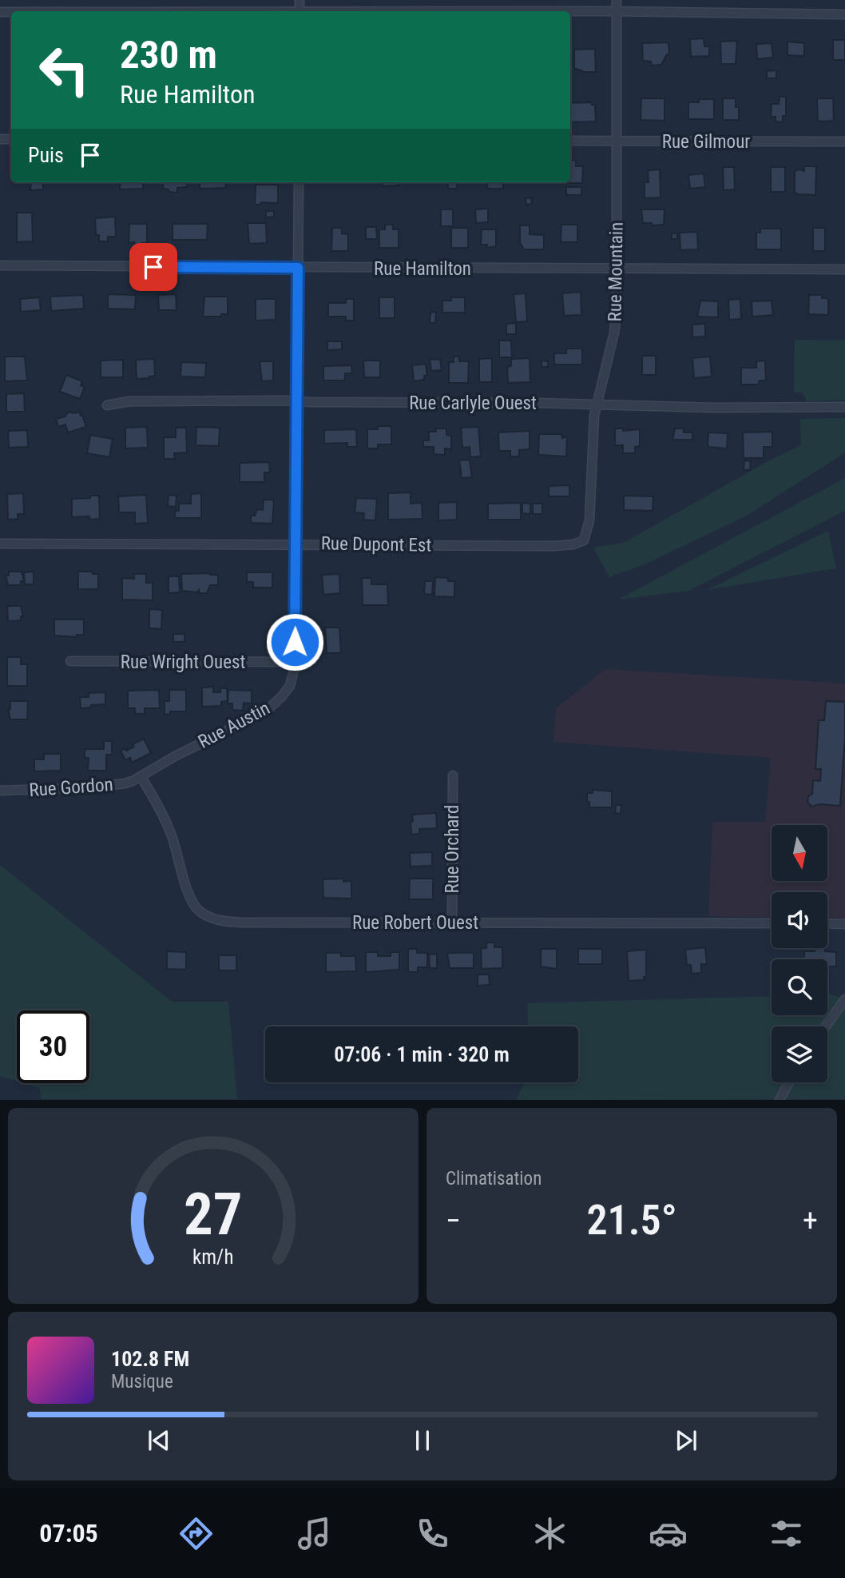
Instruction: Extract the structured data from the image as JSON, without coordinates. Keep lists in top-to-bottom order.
{
  "streets": {
    "street": [
      "Rue Gilmour",
      "Rue Hamilton",
      "Rue Mountain",
      "Rue Carlyle Ouest",
      "Rue Dupont Est",
      "Rue Wright Ouest",
      "Rue Austin",
      "Rue Gordon",
      "Rue Orchard",
      "Rue Robert Ouest"
    ]
  },
  "crossings": [
    ["Rue Gilmour", "Rue Mountain"],
    ["Rue Hamilton", "Rue Mountain"],
    ["Rue Hamilton", "Rue Austin"],
    ["Rue Mountain", "Rue Carlyle Ouest"],
    ["Rue Mountain", "Rue Dupont Est"],
    ["Rue Carlyle Ouest", "Rue Austin"],
    ["Rue Dupont Est", "Rue Austin"],
    ["Rue Wright Ouest", "Rue Austin"],
    ["Rue Austin", "Rue Gordon"],
    ["Rue Austin", "Rue Robert Ouest"],
    ["Rue Gordon", "Rue Robert Ouest"],
    ["Rue Orchard", "Rue Robert Ouest"]
  ],
  "north": "bottom",
  "page": {
    "turn": ["230 m", "Rue Hamilton"],
    "then": "Puis",
    "limit": "30",
    "trip": "07:06 · 1 min · 320 m",
    "tile": "Climatisation",
    "heat": ["−", "21.5°", "+"],
    "song": ["102.8 FM", "Musique"],
    "tabs": "07:05",
    "gauge": ["27", "km/h"]
  }
}
